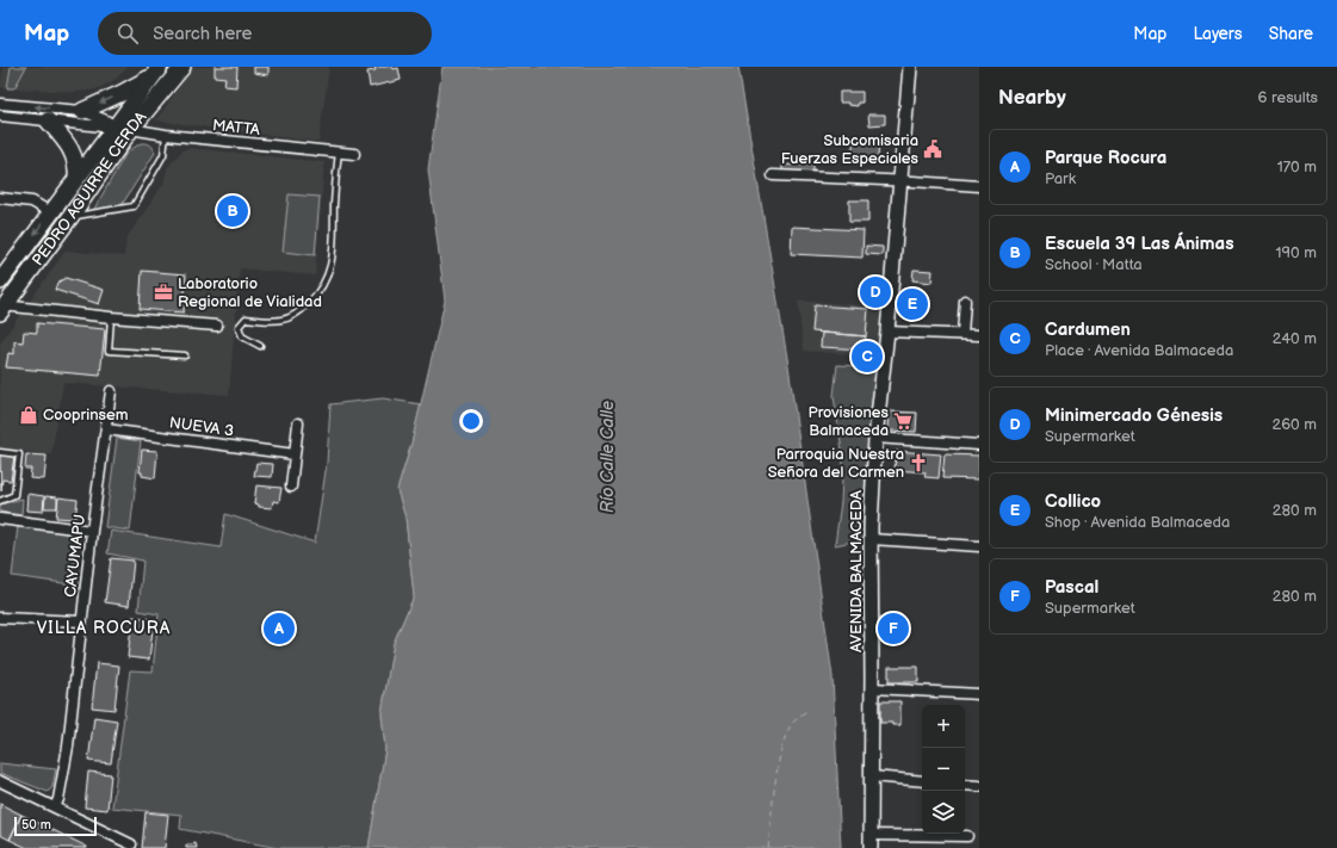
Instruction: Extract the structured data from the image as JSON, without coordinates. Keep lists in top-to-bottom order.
{
  "streets": {
    "highway": ["PEDRO AGUIRRE CERDA"],
    "main road": ["AVENIDA BALMACEDA"],
    "street": ["MATTA", "NUEVA 3", "CAYUMAPU"]
  },
  "crossings": [
    ["MATTA", "PEDRO AGUIRRE CERDA"],
    ["NUEVA 3", "CAYUMAPU"]
  ],
  "districts": ["VILLA ROCURA"],
  "water": ["Río Calle Calle"],
  "places": {
    "public building": ["Subcomisaria Fuerzas Especiales"],
    "office": ["Laboratorio Regional de Vialidad"],
    "shop": ["Cooprinsem"],
    "supermarket": ["Provisiones Balmaceda"],
    "church": ["Parroquia Nuestra Señora del Carmen"]
  },
  "scale_bar": "50 m",
  "page": {
    "header": "Map",
    "search": "Search here",
    "nav": ["Map", "Layers", "Share"],
    "heading": ["Nearby", "6 results"],
    "list": [
      {
        "mark": "A",
        "name": "Parque Rocura",
        "note": "Park",
        "value": "170 m"
      },
      {
        "mark": "B",
        "name": "Escuela 39 Las Ánimas",
        "note": "School · Matta",
        "value": "190 m"
      },
      {
        "mark": "C",
        "name": "Cardumen",
        "note": "Place · Avenida Balmaceda",
        "value": "240 m"
      },
      {
        "mark": "D",
        "name": "Minimercado Génesis",
        "note": "Supermarket",
        "value": "260 m"
      },
      {
        "mark": "E",
        "name": "Collico",
        "note": "Shop · Avenida Balmaceda",
        "value": "280 m"
      },
      {
        "mark": "F",
        "name": "Pascal",
        "note": "Supermarket",
        "value": "280 m"
      }
    ],
    "pins": [
      "B",
      "D",
      "E",
      "C",
      "A",
      "F"
    ],
    "map_buttons": ["+", "−"],
    "scale": "50 m"
  }
}
